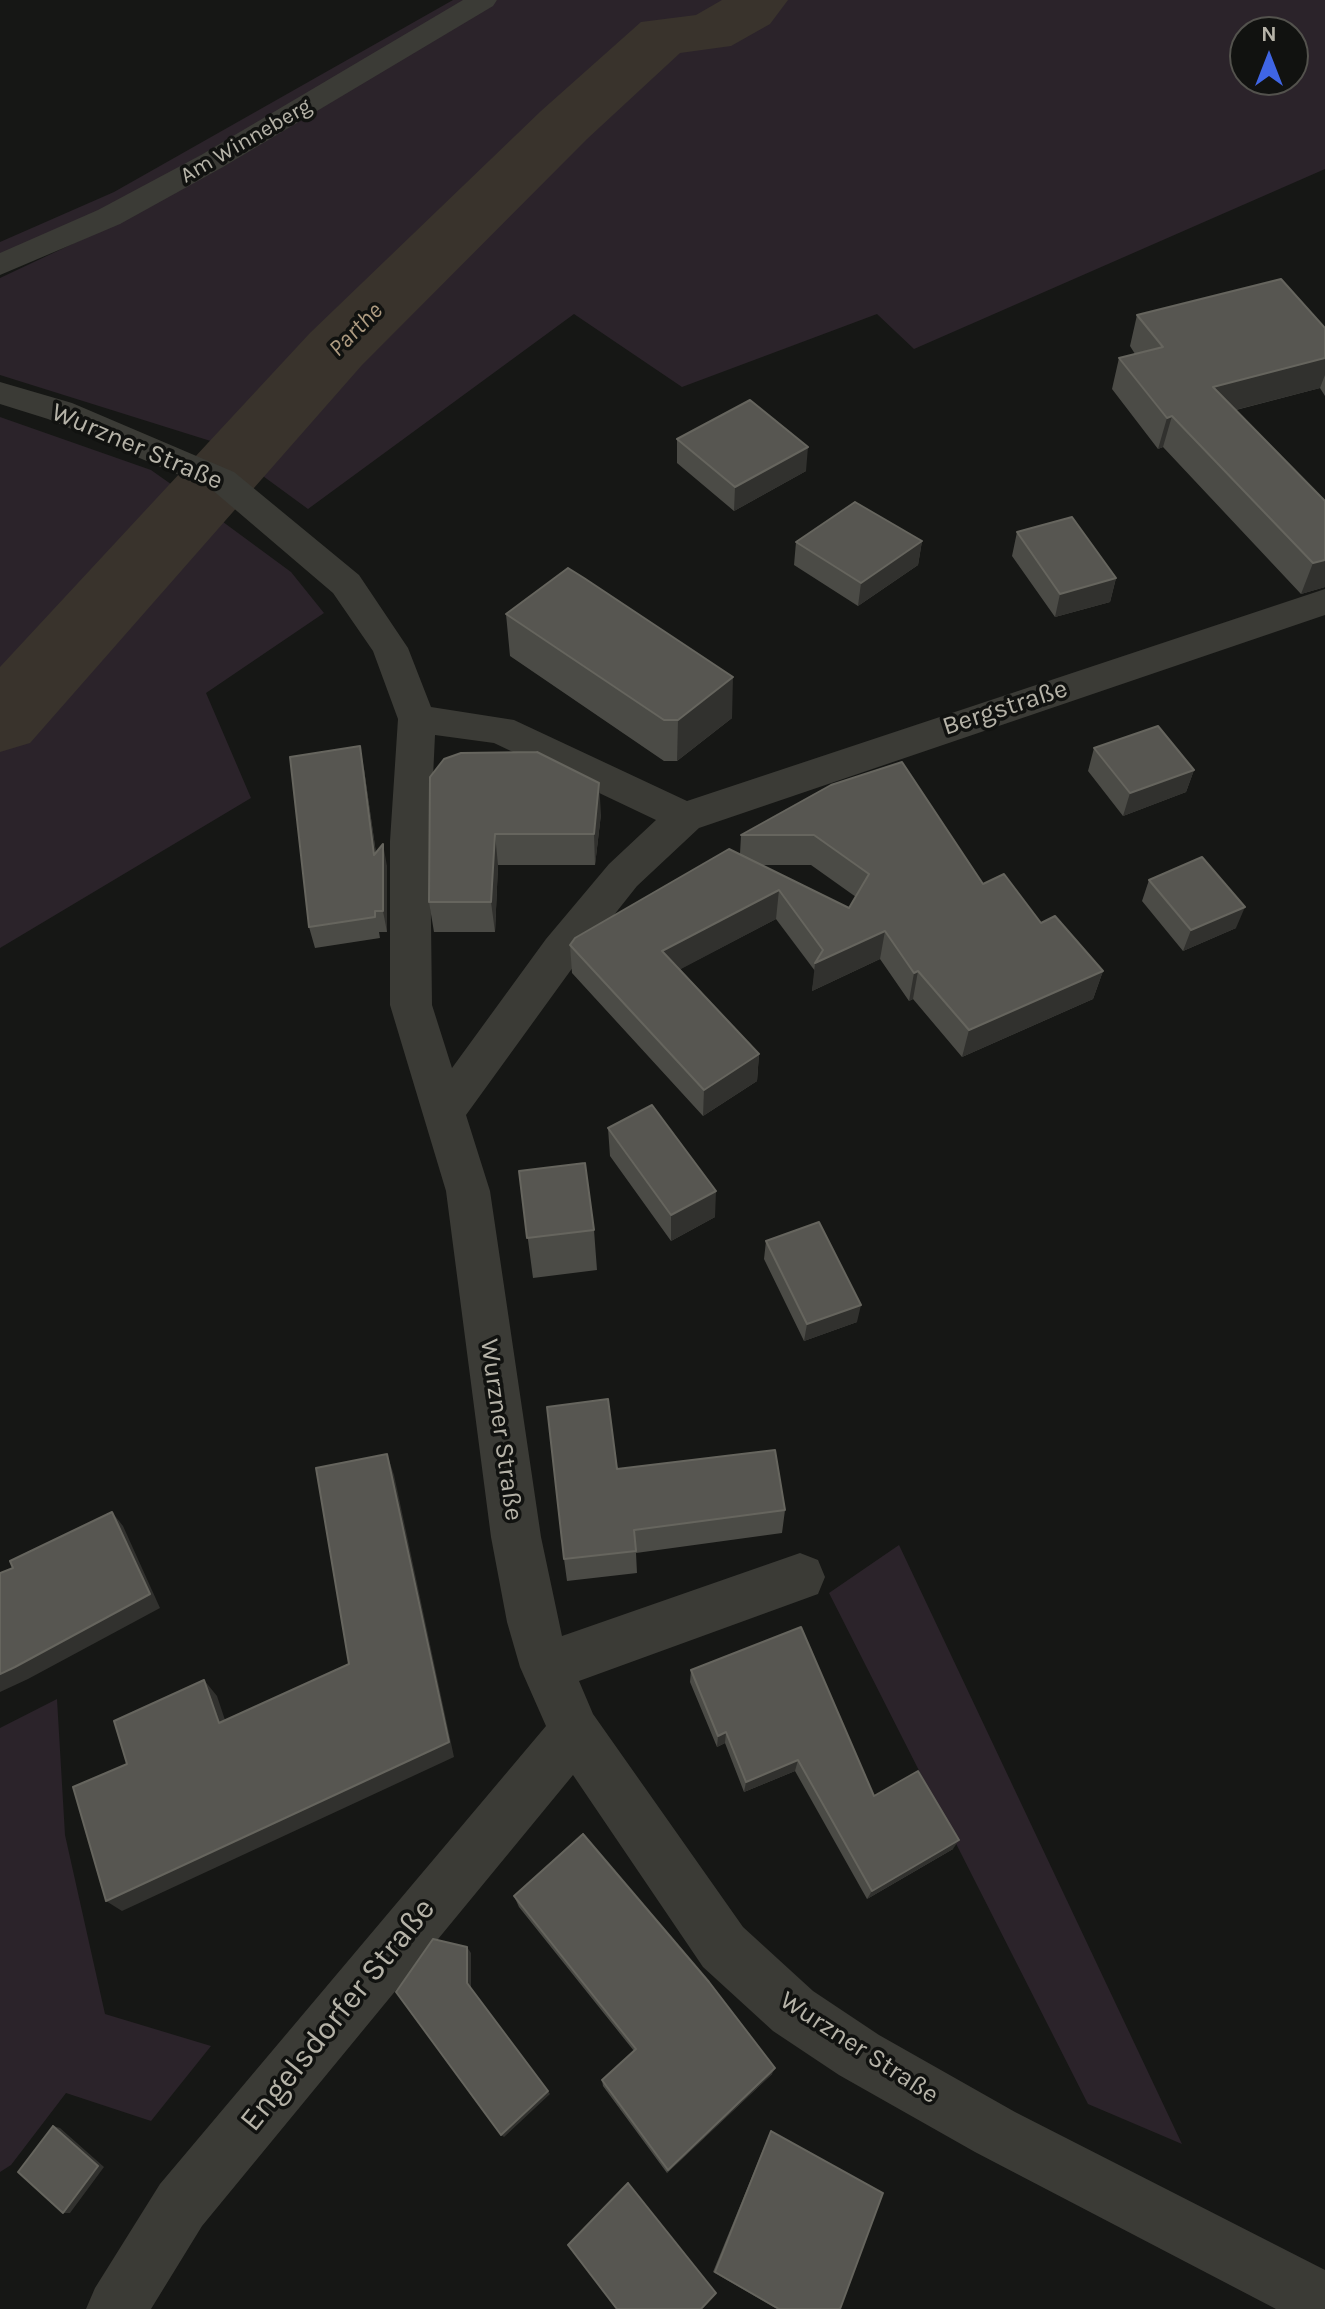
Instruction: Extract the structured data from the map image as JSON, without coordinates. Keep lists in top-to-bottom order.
{
  "streets": {
    "street": [
      "Am Winneberg",
      "Wurzner Straße",
      "Bergstraße",
      "Engelsdorfer Straße"
    ]
  },
  "crossings": [
    ["Wurzner Straße", "Bergstraße"],
    ["Wurzner Straße", "Engelsdorfer Straße"]
  ],
  "water": ["Parthe"],
  "north": "top"
}
